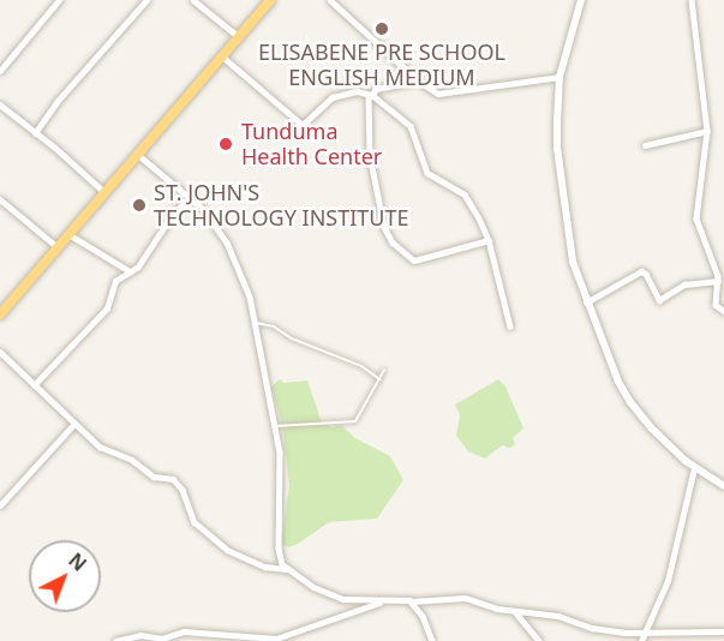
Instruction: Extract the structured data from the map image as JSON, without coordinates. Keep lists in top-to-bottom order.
{
  "places": ["ELISABENE PRE SCHOOL ENGLISH MEDIUM", "Tunduma Health Center", "ST. JOHN'S TECHNOLOGY INSTITUTE"],
  "north": "top right"
}
